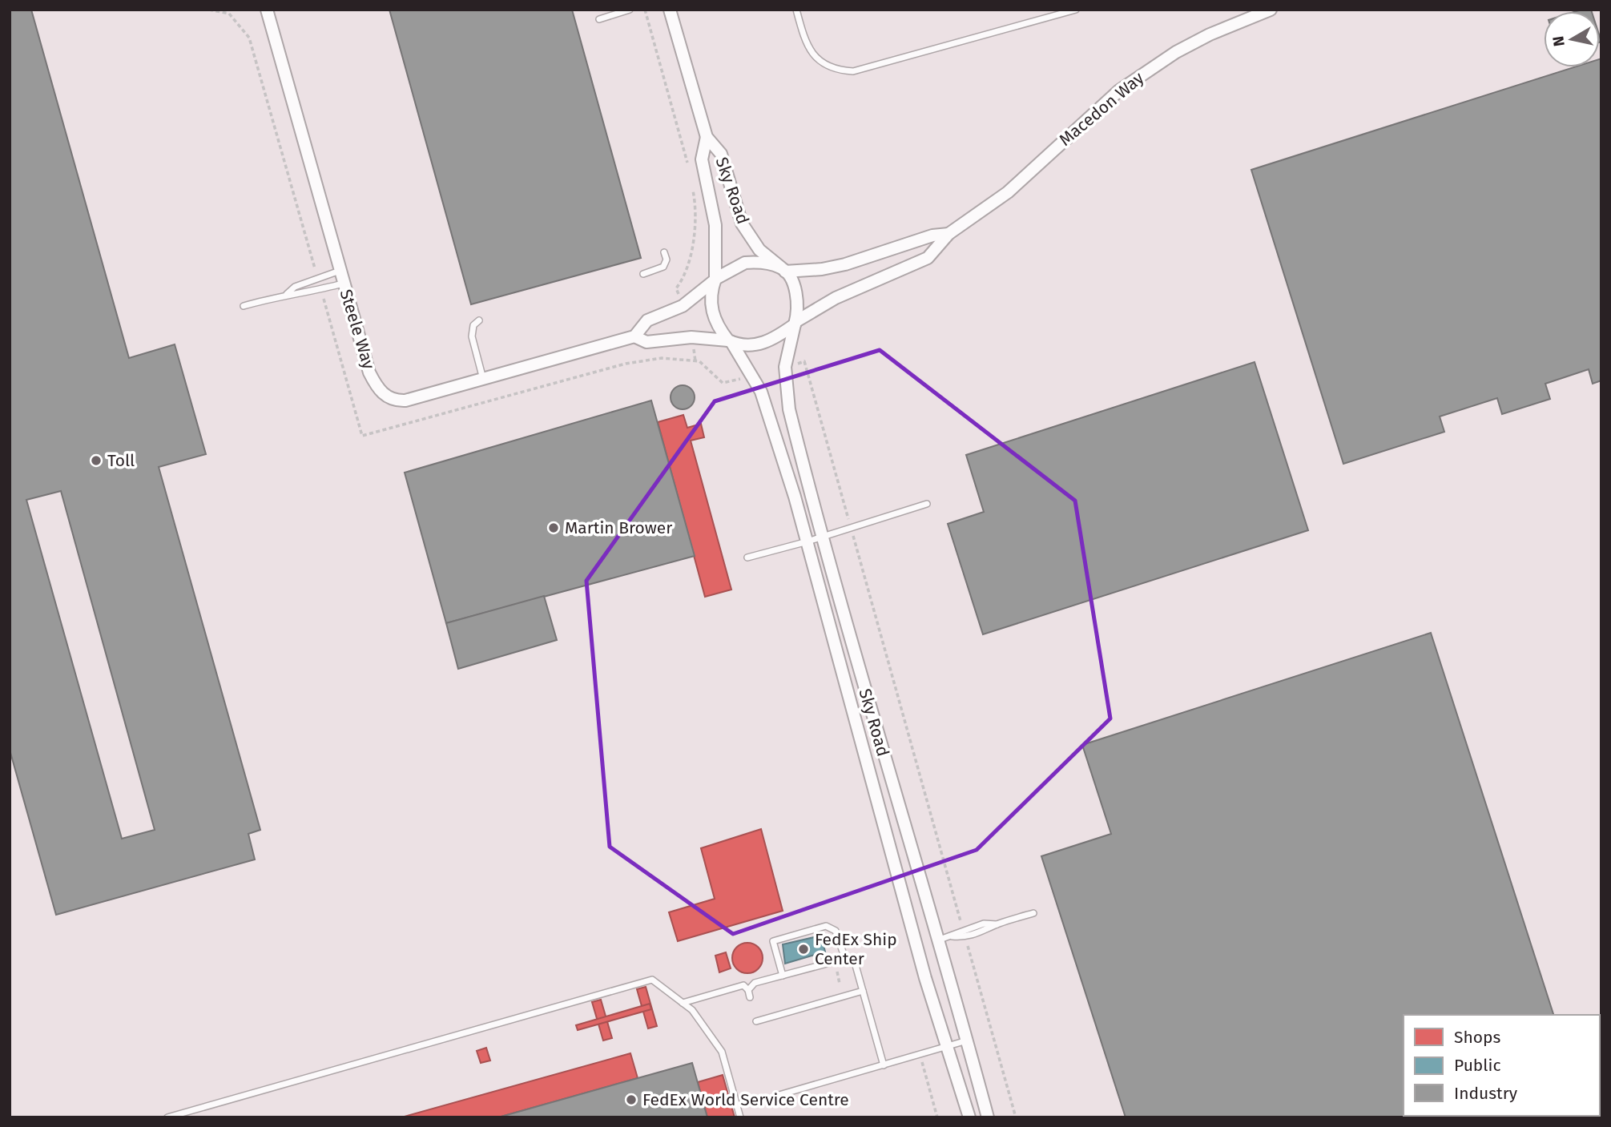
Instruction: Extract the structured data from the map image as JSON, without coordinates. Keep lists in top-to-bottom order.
{
  "streets": {
    "street": ["Macedon Way", "Sky Road", "Steele Way"]
  },
  "crossings": [
    ["Macedon Way", "Sky Road"],
    ["Macedon Way", "Steele Way"],
    ["Sky Road", "Steele Way"]
  ],
  "places": [
    "Toll",
    "Martin Brower",
    "FedEx Ship Center",
    "FedEx World Service Centre"
  ],
  "legend": ["Shops", "Public", "Industry"],
  "north": "left"
}
